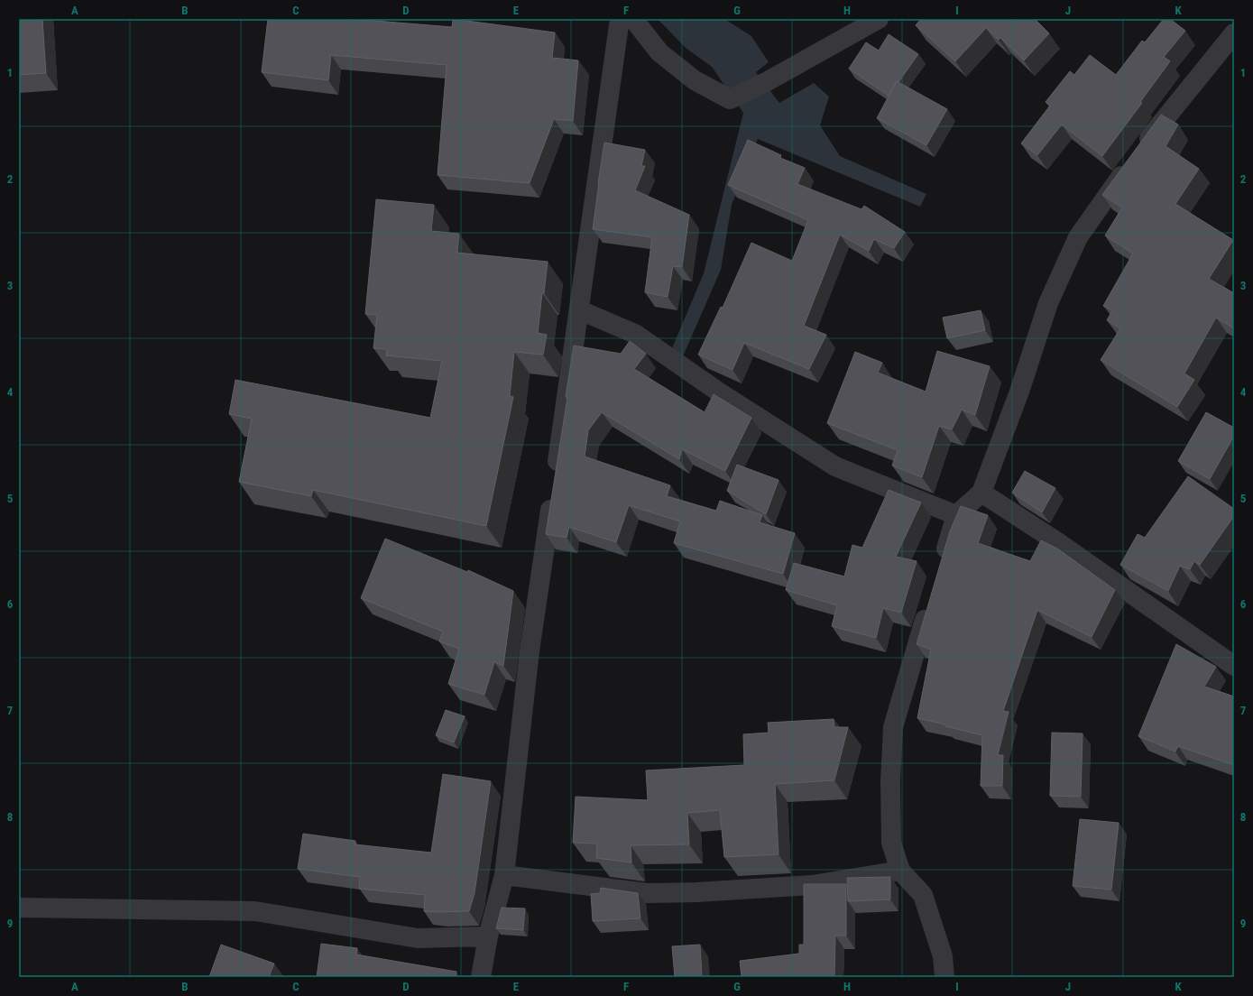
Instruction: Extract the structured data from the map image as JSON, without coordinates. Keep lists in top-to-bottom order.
{
  "grid": {
    "columns": [
      "A",
      "B",
      "C",
      "D",
      "E",
      "F",
      "G",
      "H",
      "I",
      "J",
      "K"
    ],
    "rows": [
      "1",
      "2",
      "3",
      "4",
      "5",
      "6",
      "7",
      "8",
      "9"
    ]
  }
}
